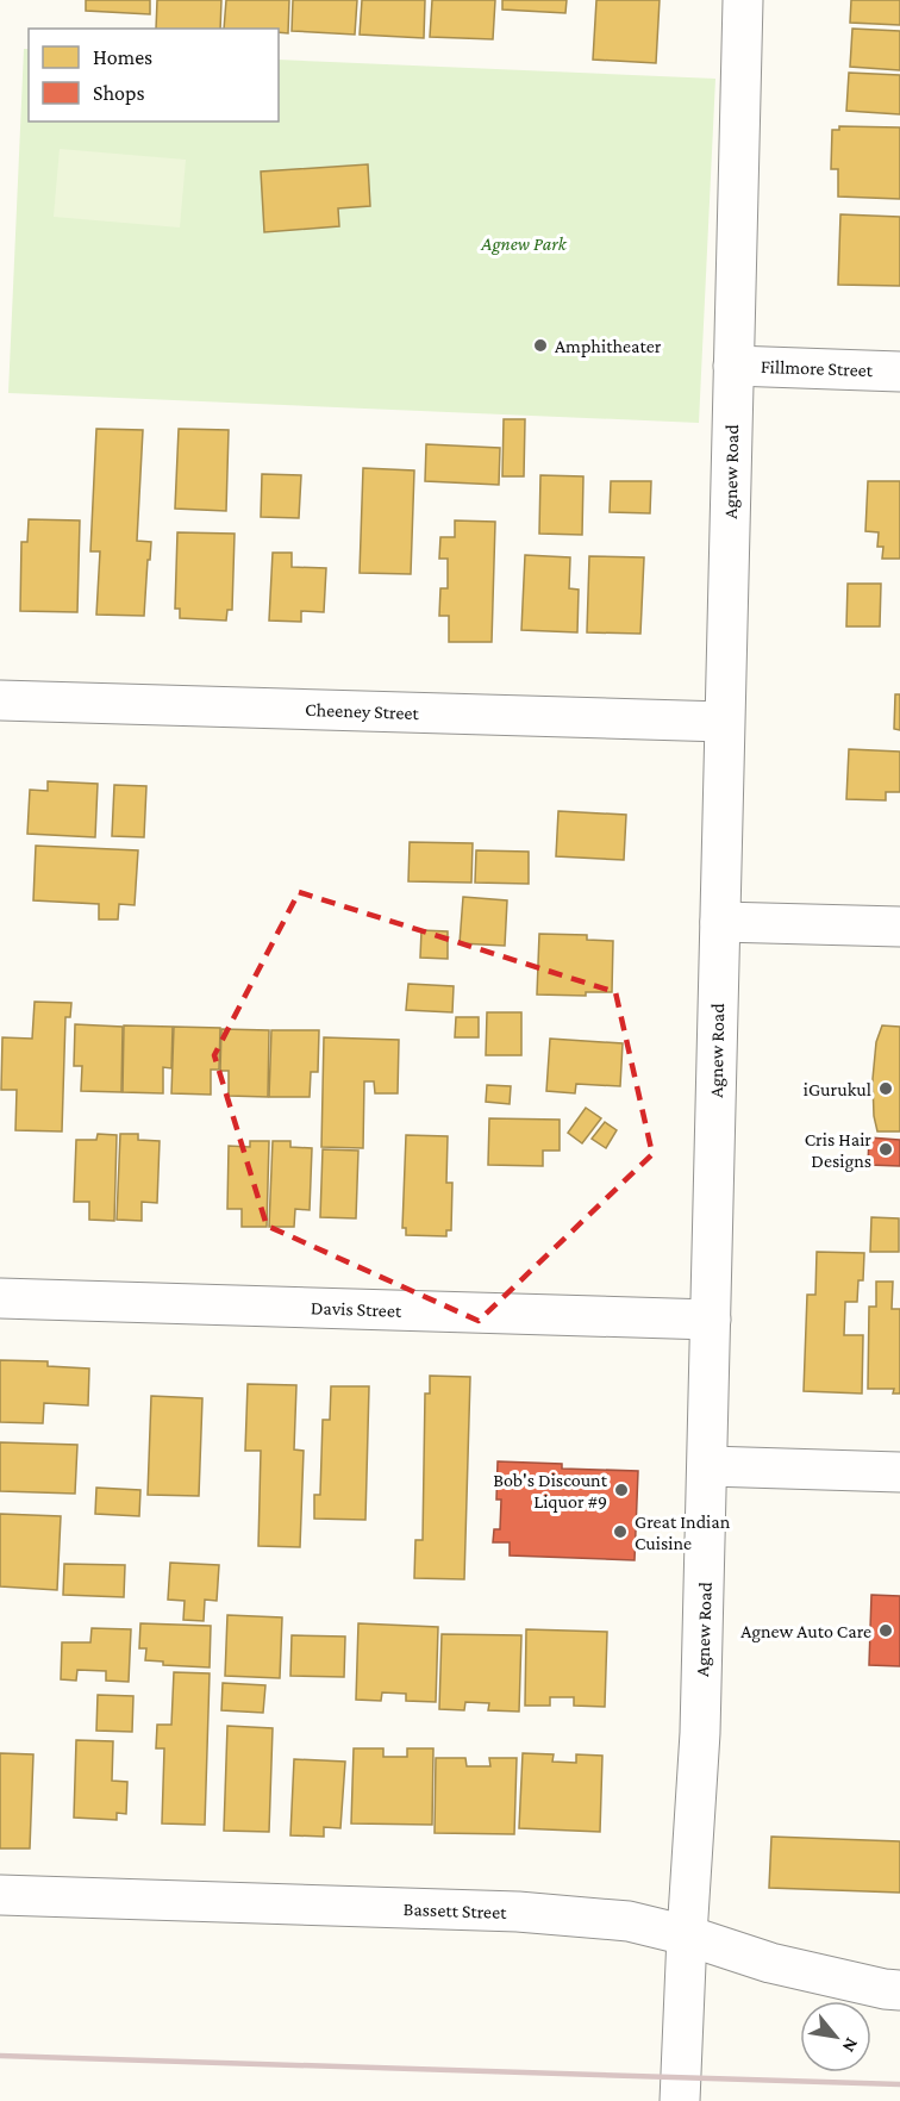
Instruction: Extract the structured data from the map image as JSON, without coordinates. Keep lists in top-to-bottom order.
{
  "streets": {
    "street": [
      "Fillmore Street",
      "Agnew Road",
      "Cheeney Street",
      "Davis Street",
      "Bassett Street"
    ]
  },
  "crossings": [
    ["Fillmore Street", "Agnew Road"],
    ["Agnew Road", "Cheeney Street"],
    ["Agnew Road", "Davis Street"],
    ["Agnew Road", "Bassett Street"]
  ],
  "parks": ["Agnew Park"],
  "places": [
    "Amphitheater",
    "iGurukul",
    "Cris Hair Designs",
    "Bob's Discount Liquor #9",
    "Great Indian Cuisine",
    "Agnew Auto Care"
  ],
  "legend": ["Homes", "Shops"],
  "north": "bottom right"
}
